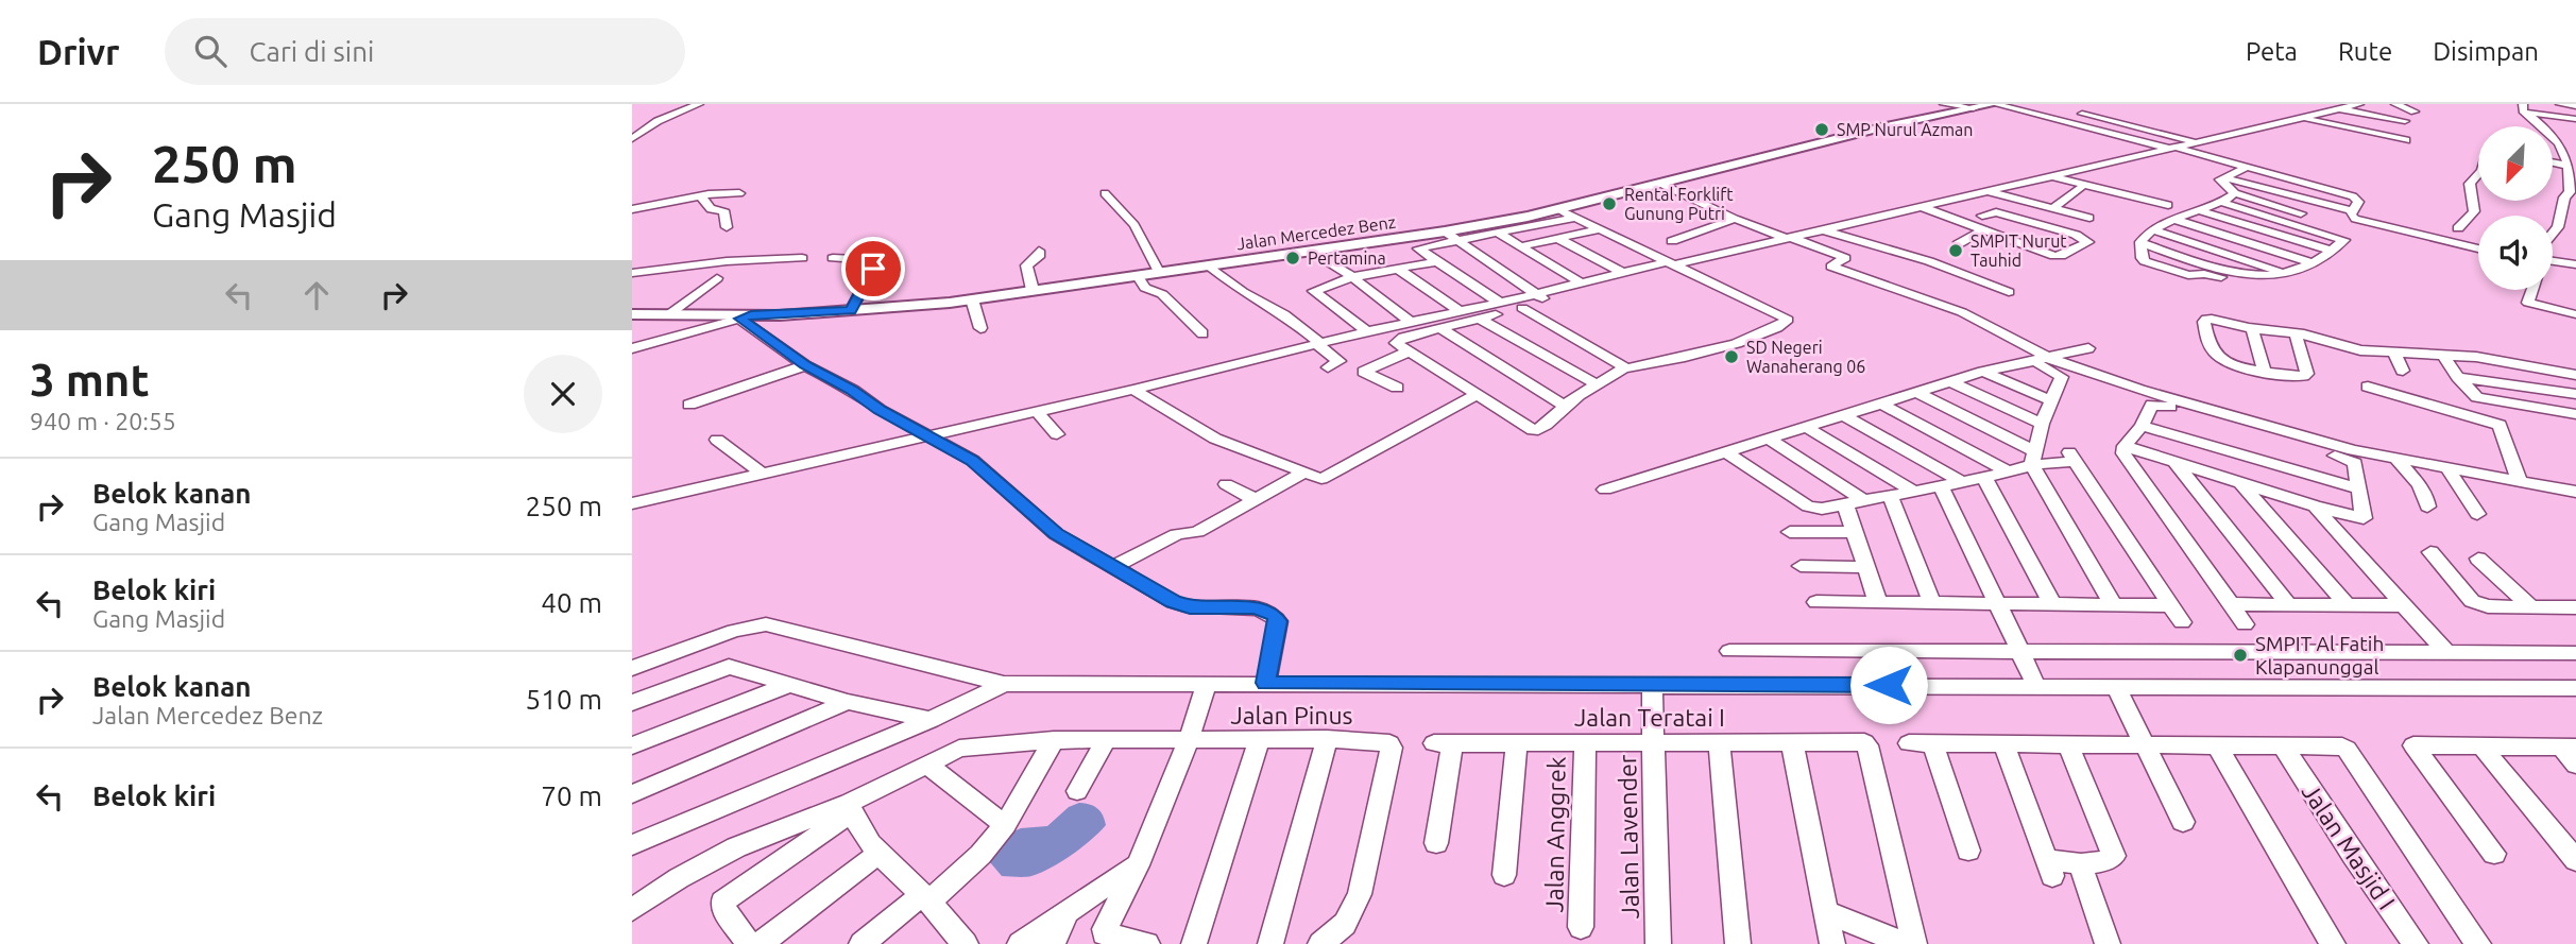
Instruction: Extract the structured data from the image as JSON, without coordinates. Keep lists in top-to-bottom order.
{
  "streets": {
    "main road": ["Jalan Mercedez Benz"],
    "street": [
      "Jalan Pinus",
      "Jalan Teratai I",
      "Jalan Anggrek",
      "Jalan Lavender",
      "Jalan Masjid I"
    ]
  },
  "crossings": [
    ["Jalan Teratai I", "Jalan Anggrek"],
    ["Jalan Teratai I", "Jalan Lavender"]
  ],
  "places": [
    "SMP Nurul Azman",
    "Rental Forklift Gunung Putri",
    "SMPIT Nurut Tauhid",
    "Pertamina",
    "SD Negeri Wanaherang 06",
    "SMPIT Al Fatih Klapanunggal"
  ],
  "north": "bottom left",
  "page": {
    "header": "Drivr",
    "search": "Cari di sini",
    "nav": ["Peta", "Rute", "Disimpan"],
    "turn": ["250 m", "Gang Masjid"],
    "heading": ["3 mnt", "940 m · 20:55"],
    "list": [
      {
        "name": "Belok kanan",
        "note": "Gang Masjid",
        "value": "250 m"
      },
      {
        "name": "Belok kiri",
        "note": "Gang Masjid",
        "value": "40 m"
      },
      {
        "name": "Belok kanan",
        "note": "Jalan Mercedez Benz",
        "value": "510 m"
      },
      {
        "name": "Belok kiri",
        "value": "70 m"
      }
    ]
  }
}
